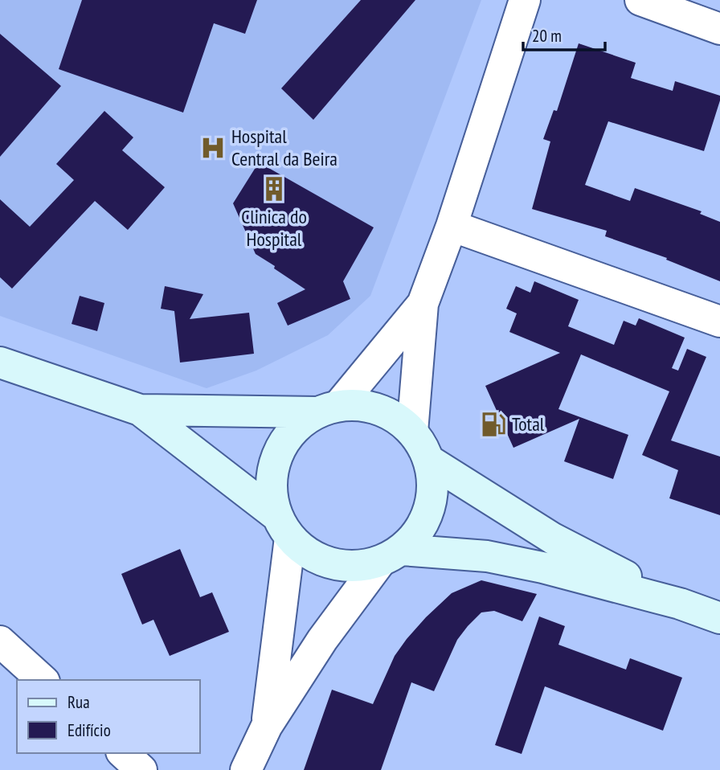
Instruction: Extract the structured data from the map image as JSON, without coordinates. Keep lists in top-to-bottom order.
{
  "places": {
    "hospital": ["Hospital Central da Beira"],
    "building": ["Clinica do Hospital"],
    "fuel station": ["Total"]
  },
  "legend": ["Rua", "Edifício"],
  "scale_bar": "20 m"
}
